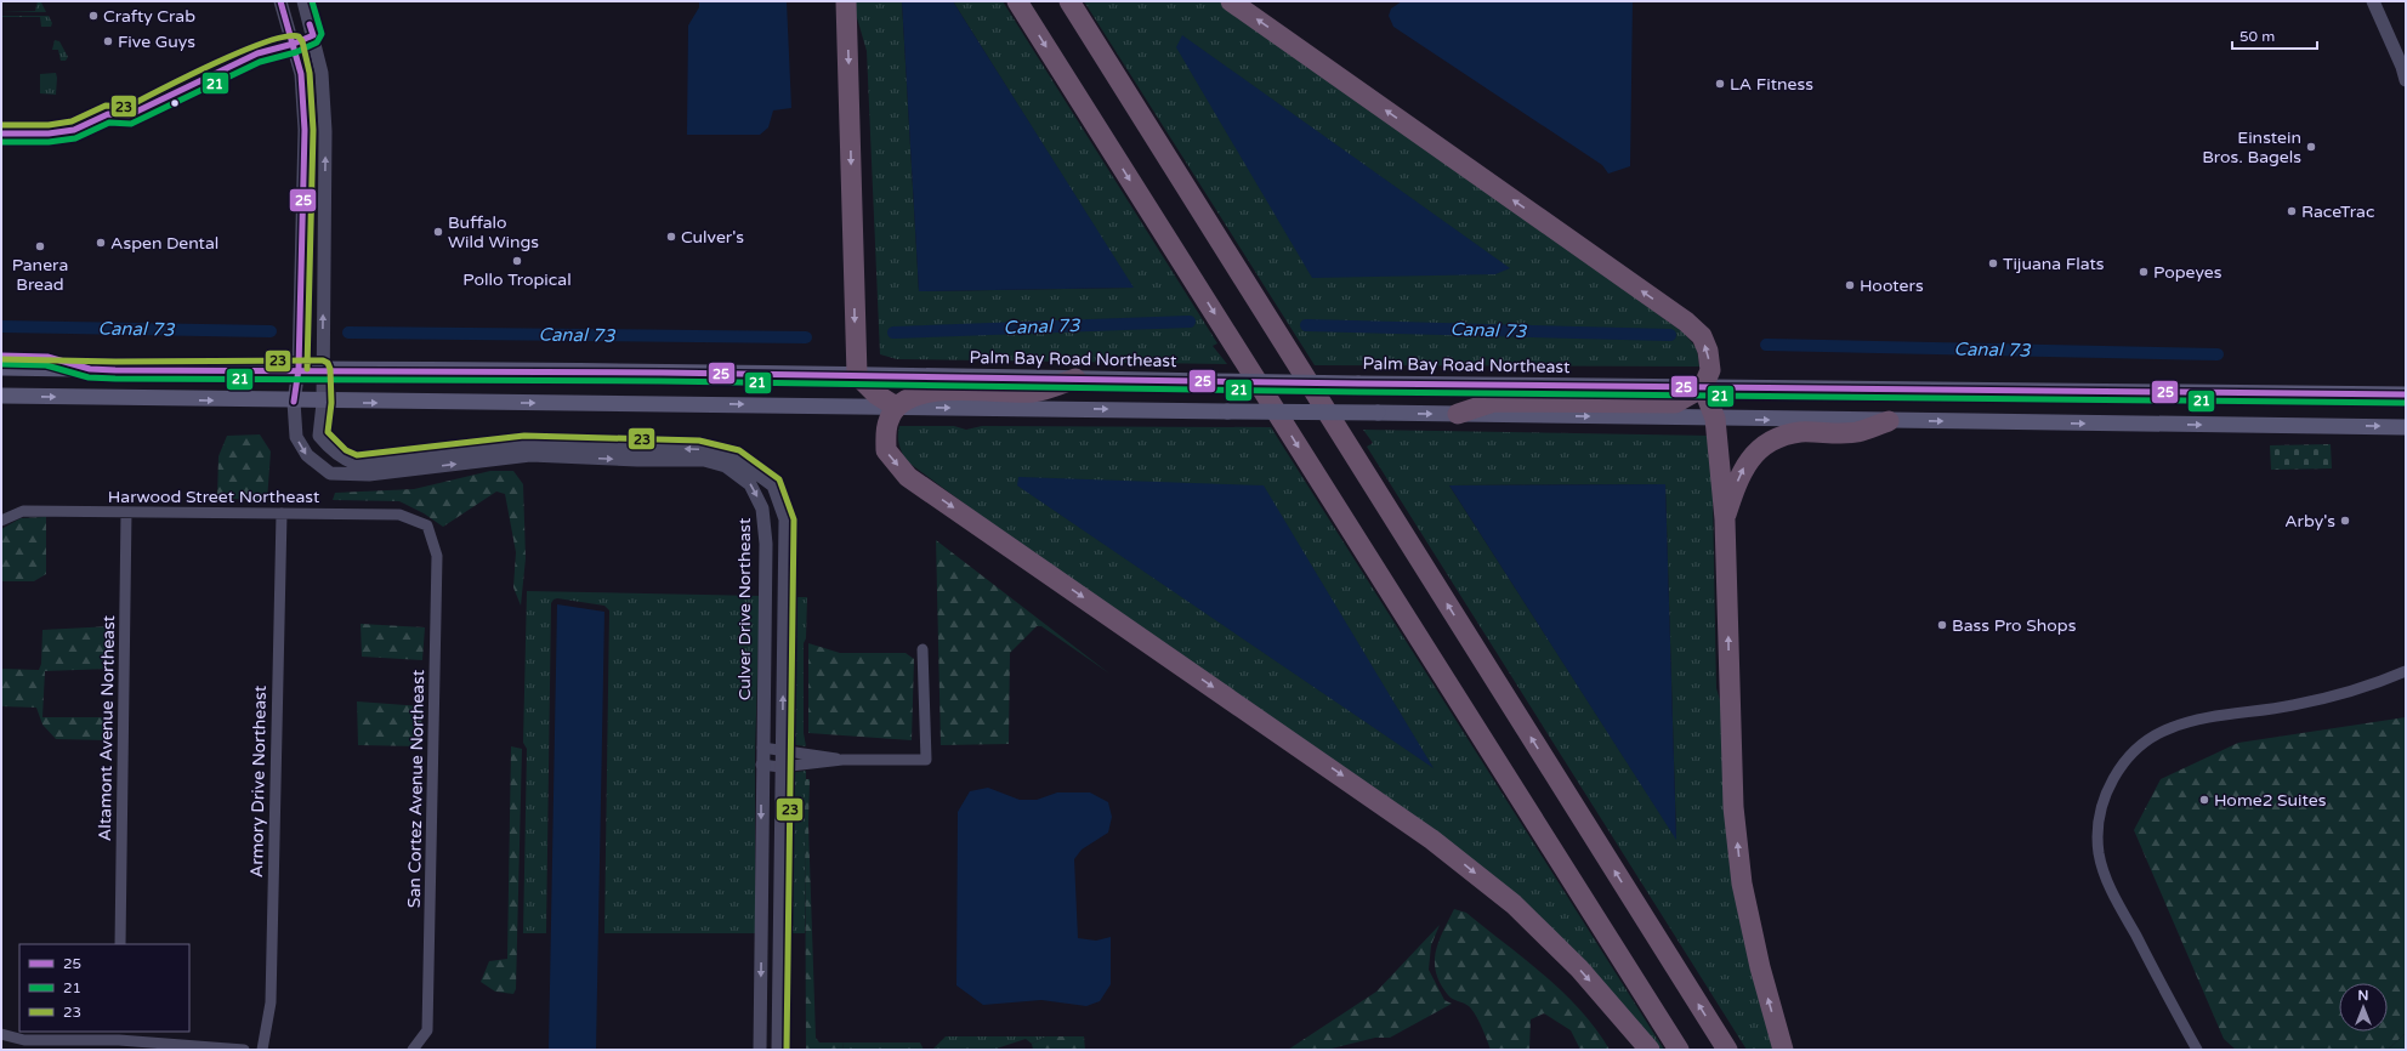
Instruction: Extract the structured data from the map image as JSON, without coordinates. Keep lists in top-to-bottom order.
{
  "streets": {
    "main road": ["Palm Bay Road Northeast"],
    "street": [
      "Harwood Street Northeast",
      "Culver Drive Northeast",
      "Altamont Avenue Northeast",
      "Armory Drive Northeast",
      "San Cortez Avenue Northeast"
    ]
  },
  "crossings": [
    ["Palm Bay Road Northeast", "Culver Drive Northeast"],
    ["Harwood Street Northeast", "Altamont Avenue Northeast"],
    ["Harwood Street Northeast", "Armory Drive Northeast"],
    ["Harwood Street Northeast", "San Cortez Avenue Northeast"]
  ],
  "water": ["Canal 73"],
  "places": [
    "Crafty Crab",
    "Five Guys",
    "LA Fitness",
    "Einstein Bros. Bagels",
    "RaceTrac",
    "Buffalo Wild Wings",
    "Culver's",
    "Aspen Dental",
    "Panera Bread",
    "Pollo Tropical",
    "Tijuana Flats",
    "Popeyes",
    "Hooters",
    "Arby's",
    "Bass Pro Shops",
    "Home2 Suites"
  ],
  "lines": ["transit line 25", "transit line 21", "transit line 23"],
  "legend": ["25", "21", "23"],
  "scale_bar": "50 m",
  "north": "top"
}
